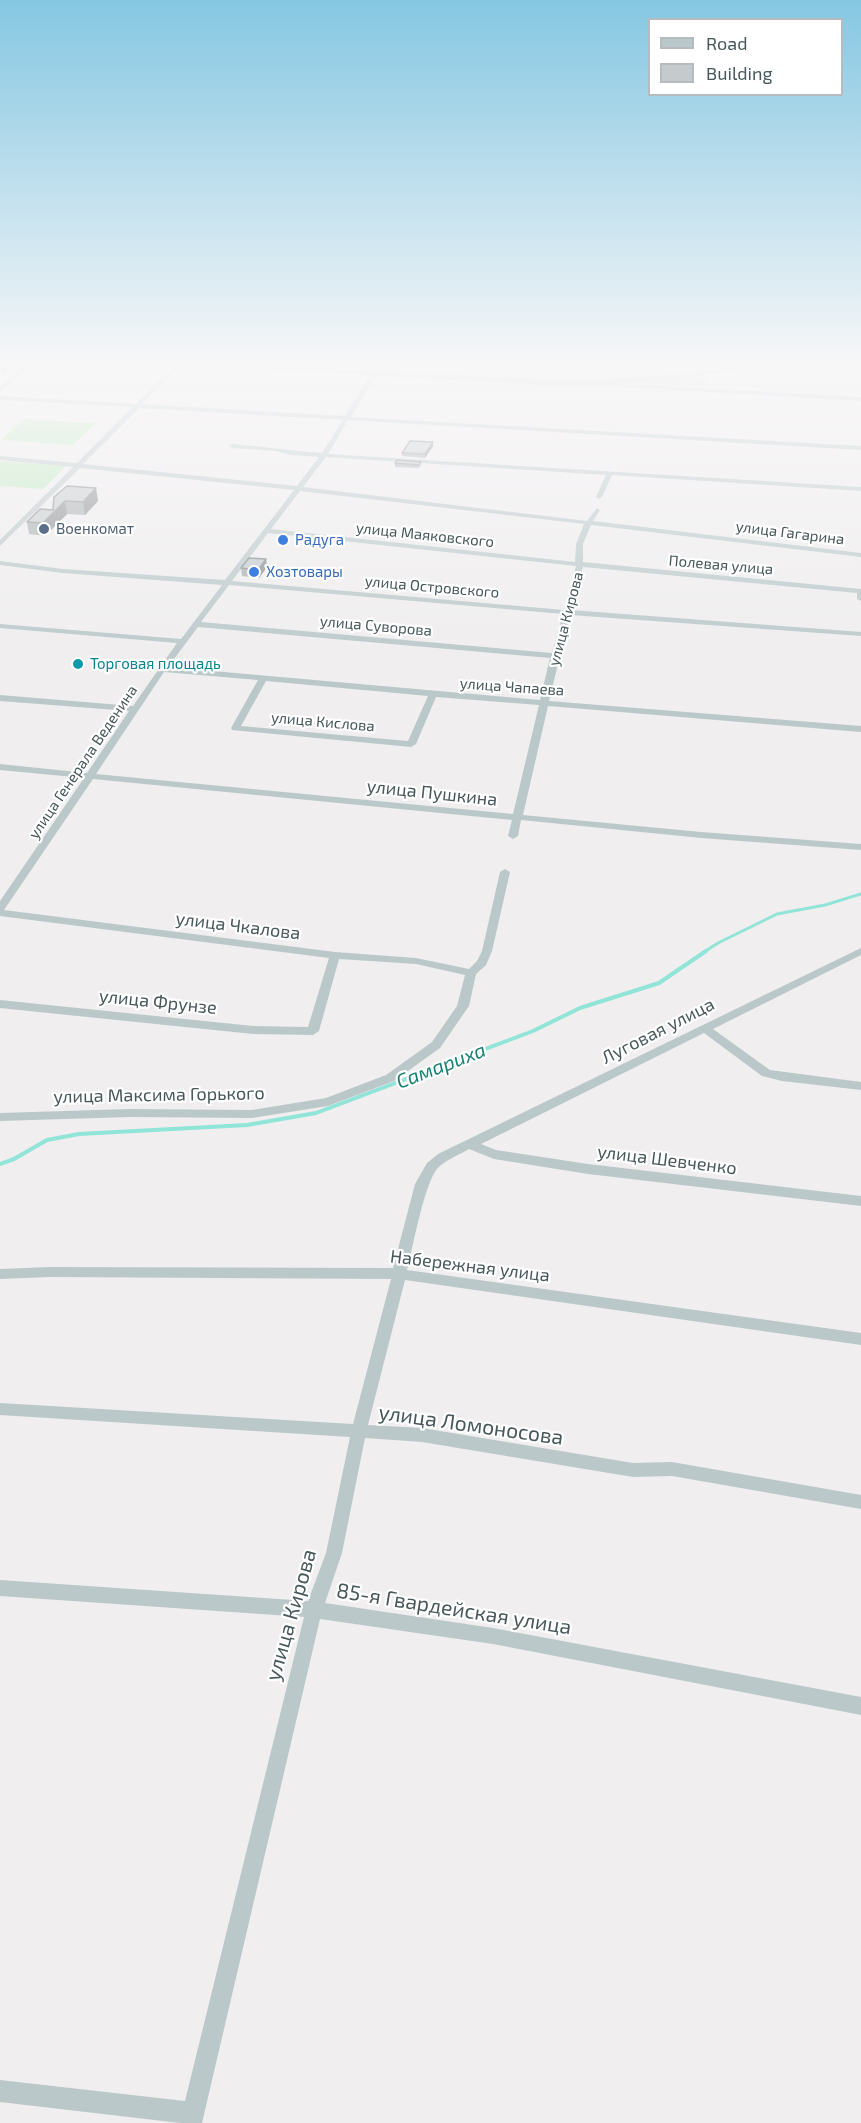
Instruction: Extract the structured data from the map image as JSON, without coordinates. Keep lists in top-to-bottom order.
{
  "streets": {
    "street": [
      "улица Гагарина",
      "улица Маяковского",
      "Полевая улица",
      "улица Островского",
      "улица Кирова",
      "улица Суворова",
      "улица Чапаева",
      "улица Кислова",
      "улица Генерала Веденина",
      "улица Пушкина",
      "улица Чкалова",
      "улица Фрунзе",
      "Луговая улица",
      "улица Максима Горького",
      "улица Шевченко",
      "Набережная улица",
      "улица Ломоносова",
      "85-я Гвардейская улица"
    ]
  },
  "crossings": [
    ["улица Гагарина", "улица Кирова"],
    ["улица Гагарина", "улица Генерала Веденина"],
    ["улица Маяковского", "Полевая улица"],
    ["улица Маяковского", "улица Кирова"],
    ["улица Маяковского", "улица Генерала Веденина"],
    ["Полевая улица", "улица Кирова"],
    ["улица Островского", "улица Кирова"],
    ["улица Островского", "улица Генерала Веденина"],
    ["улица Кирова", "улица Суворова"],
    ["улица Кирова", "улица Чапаева"],
    ["улица Кирова", "улица Пушкина"],
    ["улица Кирова", "Луговая улица"],
    ["улица Кирова", "улица Шевченко"],
    ["улица Кирова", "Набережная улица"],
    ["улица Кирова", "улица Ломоносова"],
    ["улица Кирова", "85-я Гвардейская улица"],
    ["улица Суворова", "улица Генерала Веденина"],
    ["улица Чапаева", "улица Кислова"],
    ["улица Чапаева", "улица Генерала Веденина"],
    ["улица Генерала Веденина", "улица Пушкина"],
    ["улица Генерала Веденина", "улица Чкалова"],
    ["улица Чкалова", "улица Фрунзе"],
    ["улица Чкалова", "улица Максима Горького"],
    ["Луговая улица", "улица Шевченко"]
  ],
  "water": ["Самариха"],
  "places": [
    "Военкомат",
    "Радуга",
    "Хозтовары",
    "Торговая площадь"
  ],
  "legend": ["Road", "Building"]
}
